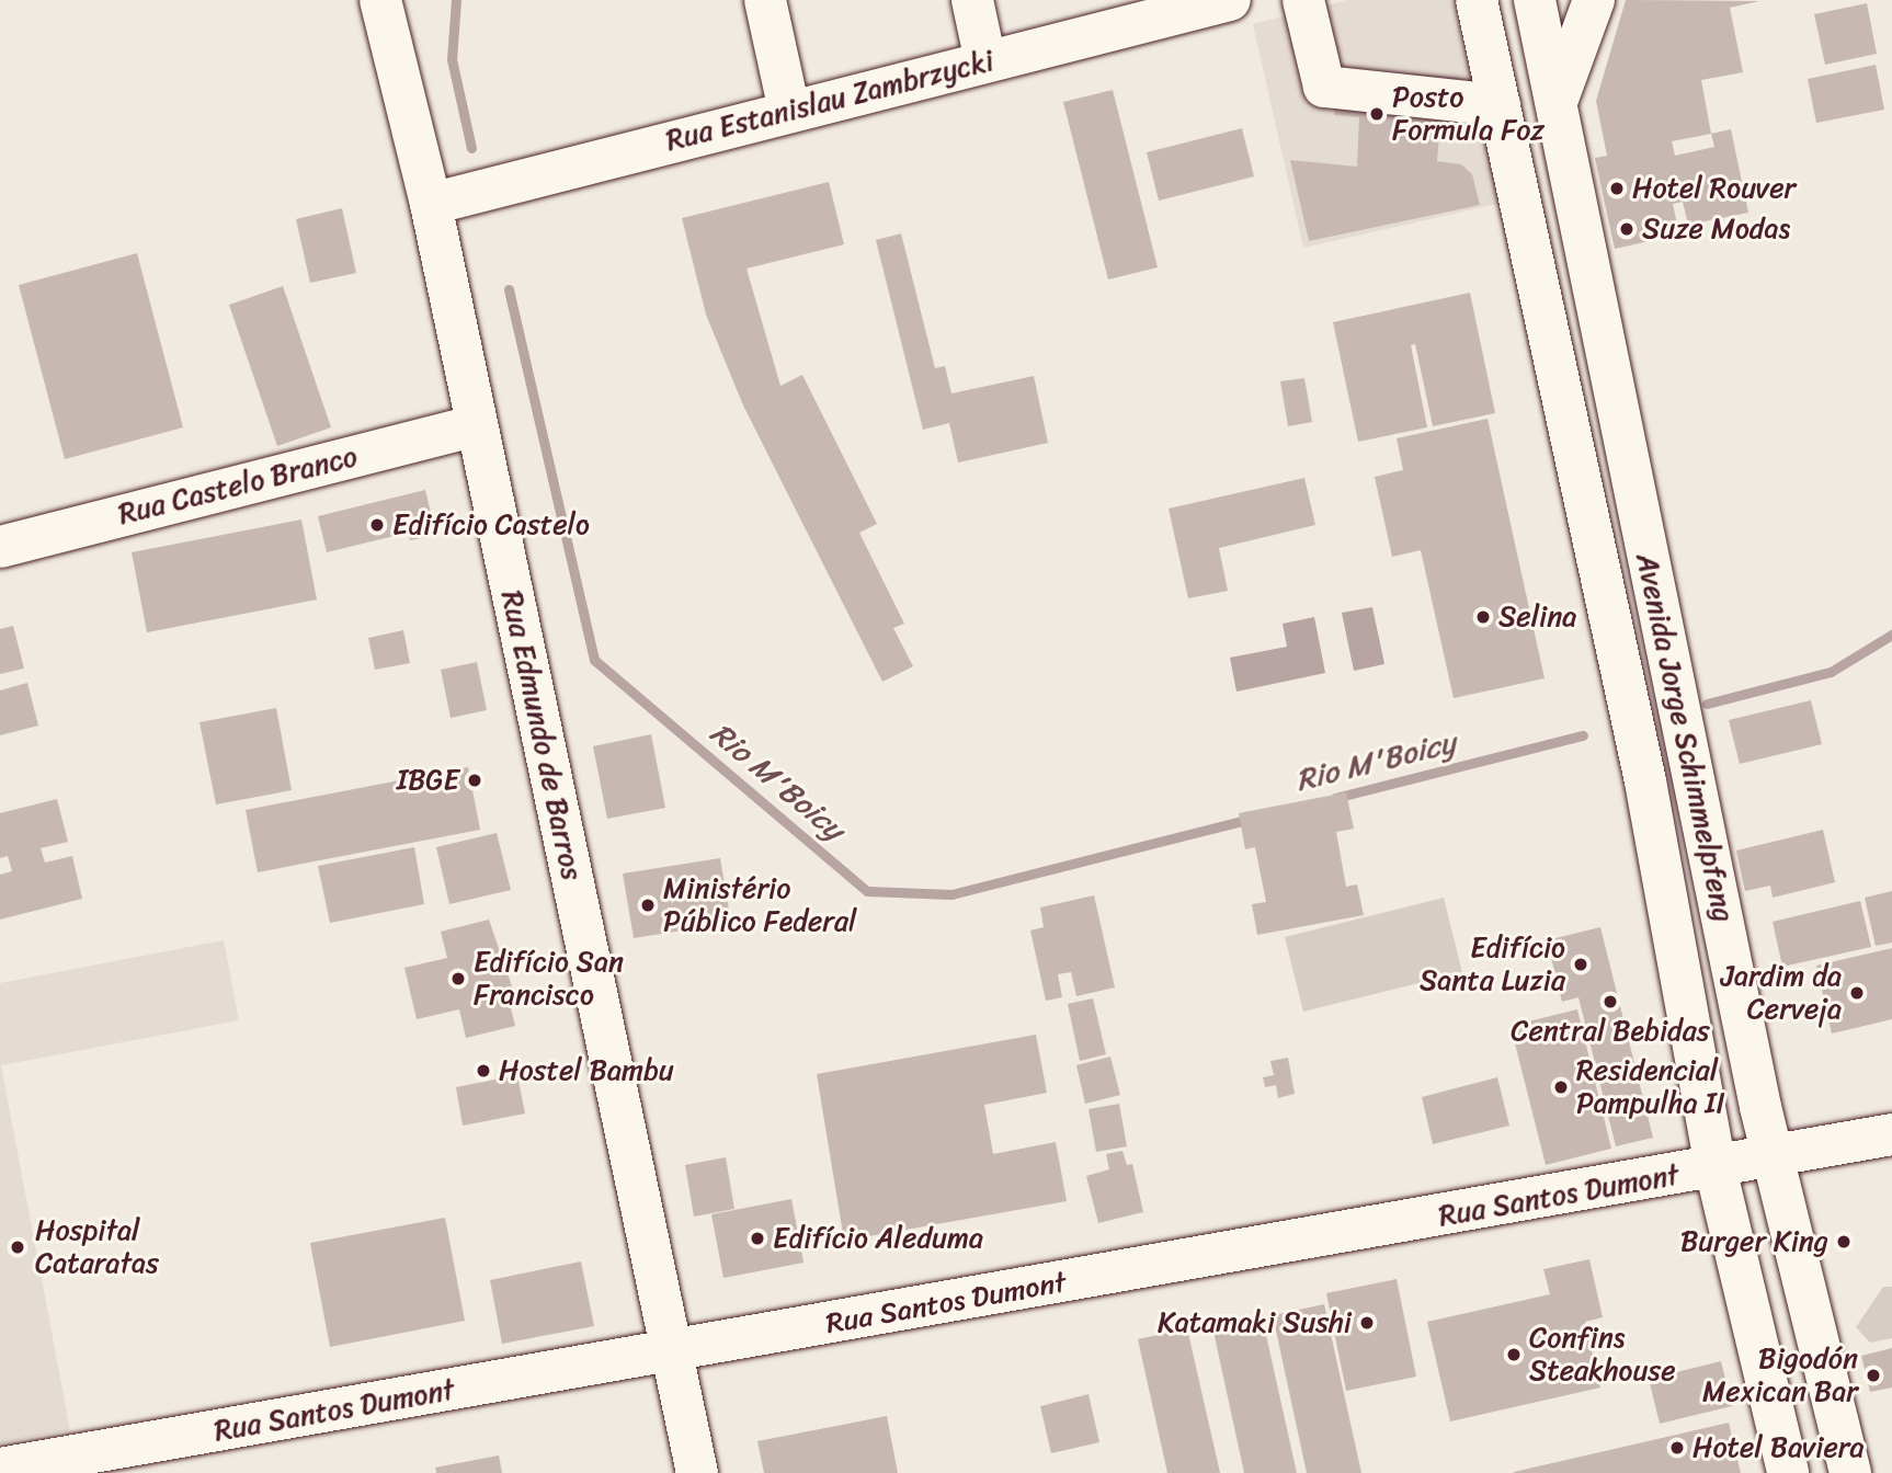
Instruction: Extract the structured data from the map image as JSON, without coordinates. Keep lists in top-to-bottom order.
{
  "streets": {
    "street": [
      "Rua Estanislau Zambrzycki",
      "Rua Castelo Branco",
      "Rua Edmundo de Barros",
      "Avenida Jorge Schimmelpfeng",
      "Rua Santos Dumont"
    ]
  },
  "crossings": [
    ["Rua Estanislau Zambrzycki", "Rua Edmundo de Barros"],
    ["Rua Castelo Branco", "Rua Edmundo de Barros"],
    ["Rua Edmundo de Barros", "Rua Santos Dumont"],
    ["Avenida Jorge Schimmelpfeng", "Rua Santos Dumont"]
  ],
  "water": ["Rio M'Boicy"],
  "places": [
    "Posto Formula Foz",
    "Hotel Rouver",
    "Suze Modas",
    "Edifício Castelo",
    "Selina",
    "IBGE",
    "Ministério Público Federal",
    "Edifício Santa Luzia",
    "Edifício San Francisco",
    "Jardim da Cerveja",
    "Central Bebidas",
    "Hostel Bambu",
    "Residencial Pampulha II",
    "Edifício Aleduma",
    "Burger King",
    "Hospital Cataratas",
    "Katamaki Sushi",
    "Confins Steakhouse",
    "Bigodón Mexican Bar",
    "Hotel Baviera"
  ]
}
